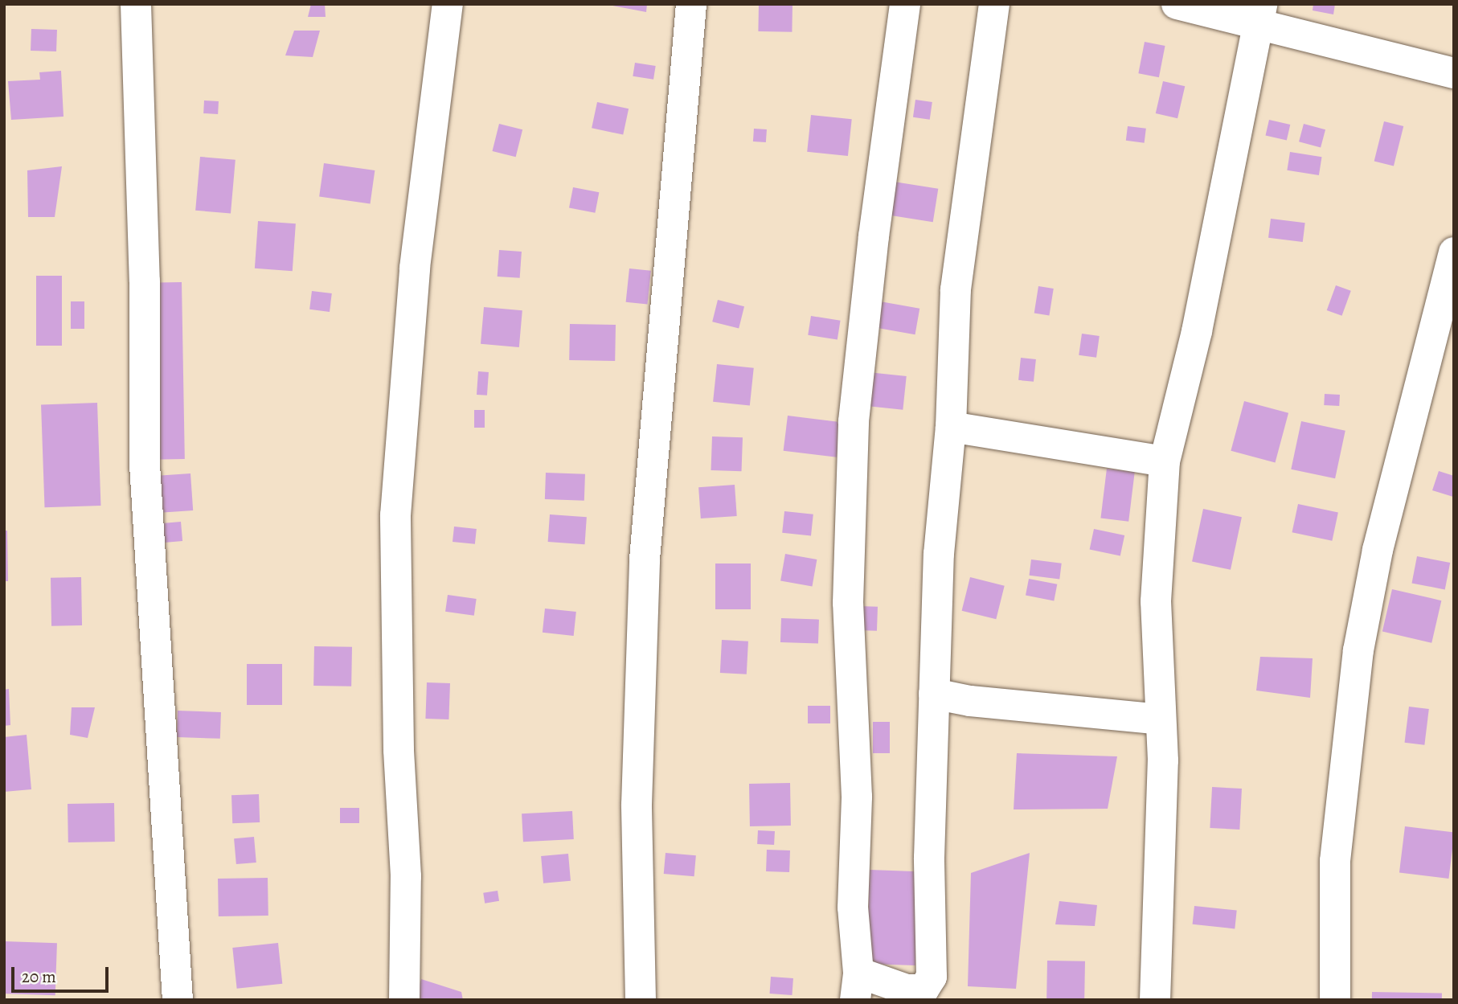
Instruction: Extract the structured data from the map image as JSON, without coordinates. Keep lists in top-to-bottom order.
{
  "scale_bar": "20 m"
}
